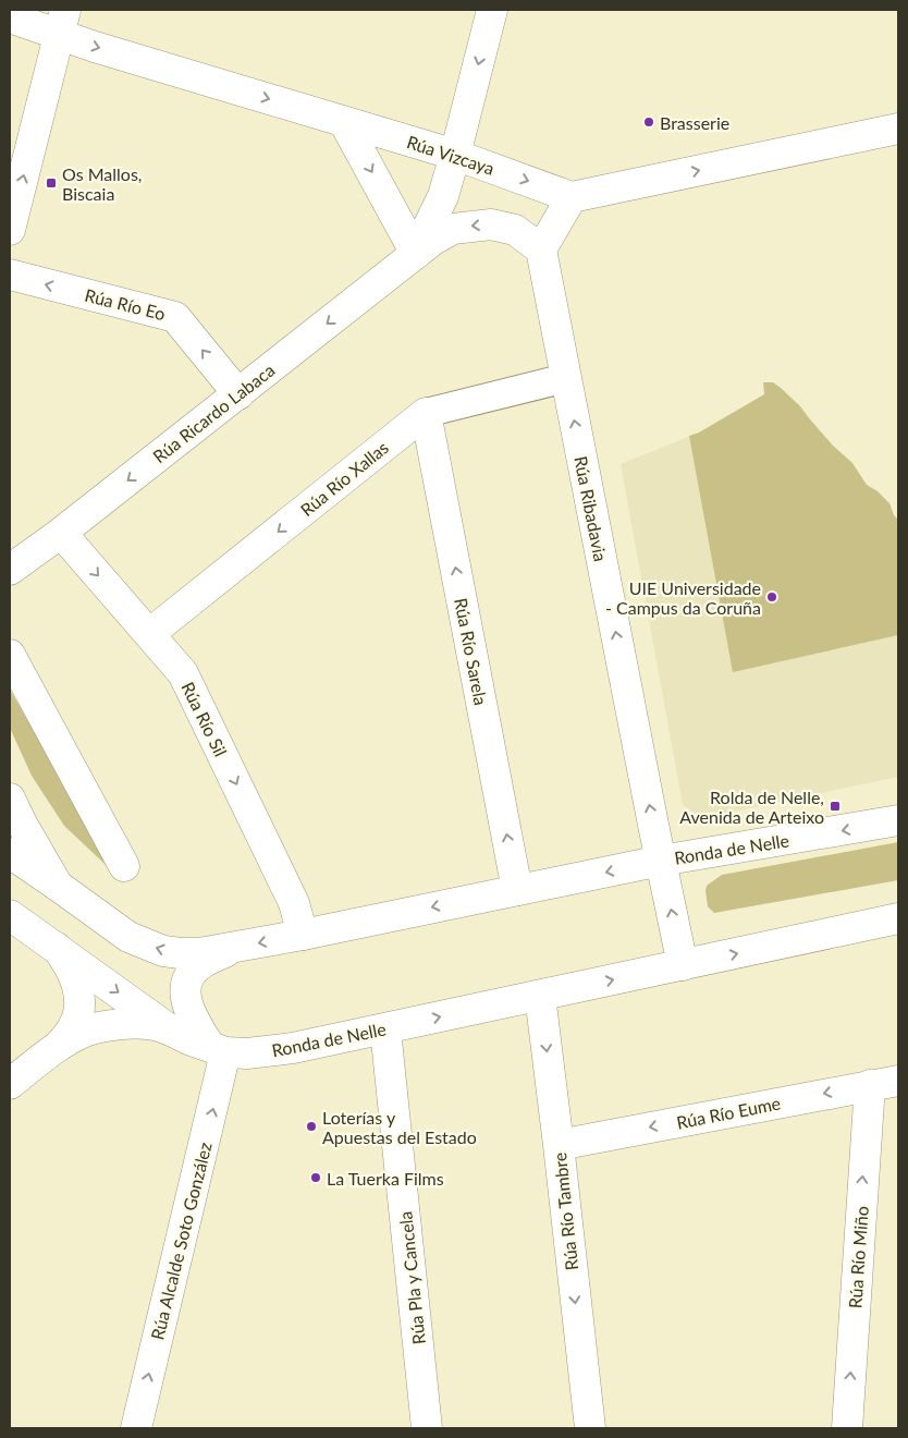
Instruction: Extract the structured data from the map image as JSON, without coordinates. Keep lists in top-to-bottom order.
{
  "streets": {
    "street": [
      "Rúa Vizcaya",
      "Rúa Río Eo",
      "Rúa Ricardo Labaca",
      "Rúa Río Xallas",
      "Rúa Ribadavia",
      "Rúa Río Sarela",
      "Rúa Río Sil",
      "Ronda de Nelle",
      "Rúa Río Eume",
      "Rúa Río Tambre",
      "Rúa Alcalde Soto González",
      "Rúa Río Miño",
      "Rúa Pla y Cancela"
    ]
  },
  "crossings": [
    ["Rúa Vizcaya", "Rúa Ricardo Labaca"],
    ["Rúa Río Eo", "Rúa Ricardo Labaca"],
    ["Rúa Ricardo Labaca", "Rúa Ribadavia"],
    ["Rúa Ricardo Labaca", "Rúa Río Sil"],
    ["Rúa Río Xallas", "Rúa Ribadavia"],
    ["Rúa Río Xallas", "Rúa Río Sarela"],
    ["Rúa Río Xallas", "Rúa Río Sil"],
    ["Rúa Ribadavia", "Ronda de Nelle"],
    ["Rúa Río Sarela", "Ronda de Nelle"],
    ["Rúa Río Sil", "Ronda de Nelle"],
    ["Ronda de Nelle", "Rúa Río Tambre"],
    ["Ronda de Nelle", "Rúa Alcalde Soto González"],
    ["Ronda de Nelle", "Rúa Pla y Cancela"],
    ["Rúa Río Eume", "Rúa Río Tambre"],
    ["Rúa Río Eume", "Rúa Río Miño"]
  ],
  "one_way": [
    "Rúa Vizcaya",
    "Rúa Río Eo",
    "Rúa Ricardo Labaca",
    "Rúa Río Xallas",
    "Rúa Ribadavia",
    "Rúa Río Sarela",
    "Rúa Río Eume",
    "Rúa Río Tambre",
    "Rúa Alcalde Soto González",
    "Rúa Río Miño"
  ],
  "places": {
    "other": [
      "Brasserie",
      "UIE Universidade - Campus da Coruña",
      "Loterías y Apuestas del Estado",
      "La Tuerka Films"
    ],
    "transit": ["Os Mallos, Biscaia", "Rolda de Nelle, Avenida de Arteixo"]
  }
}
